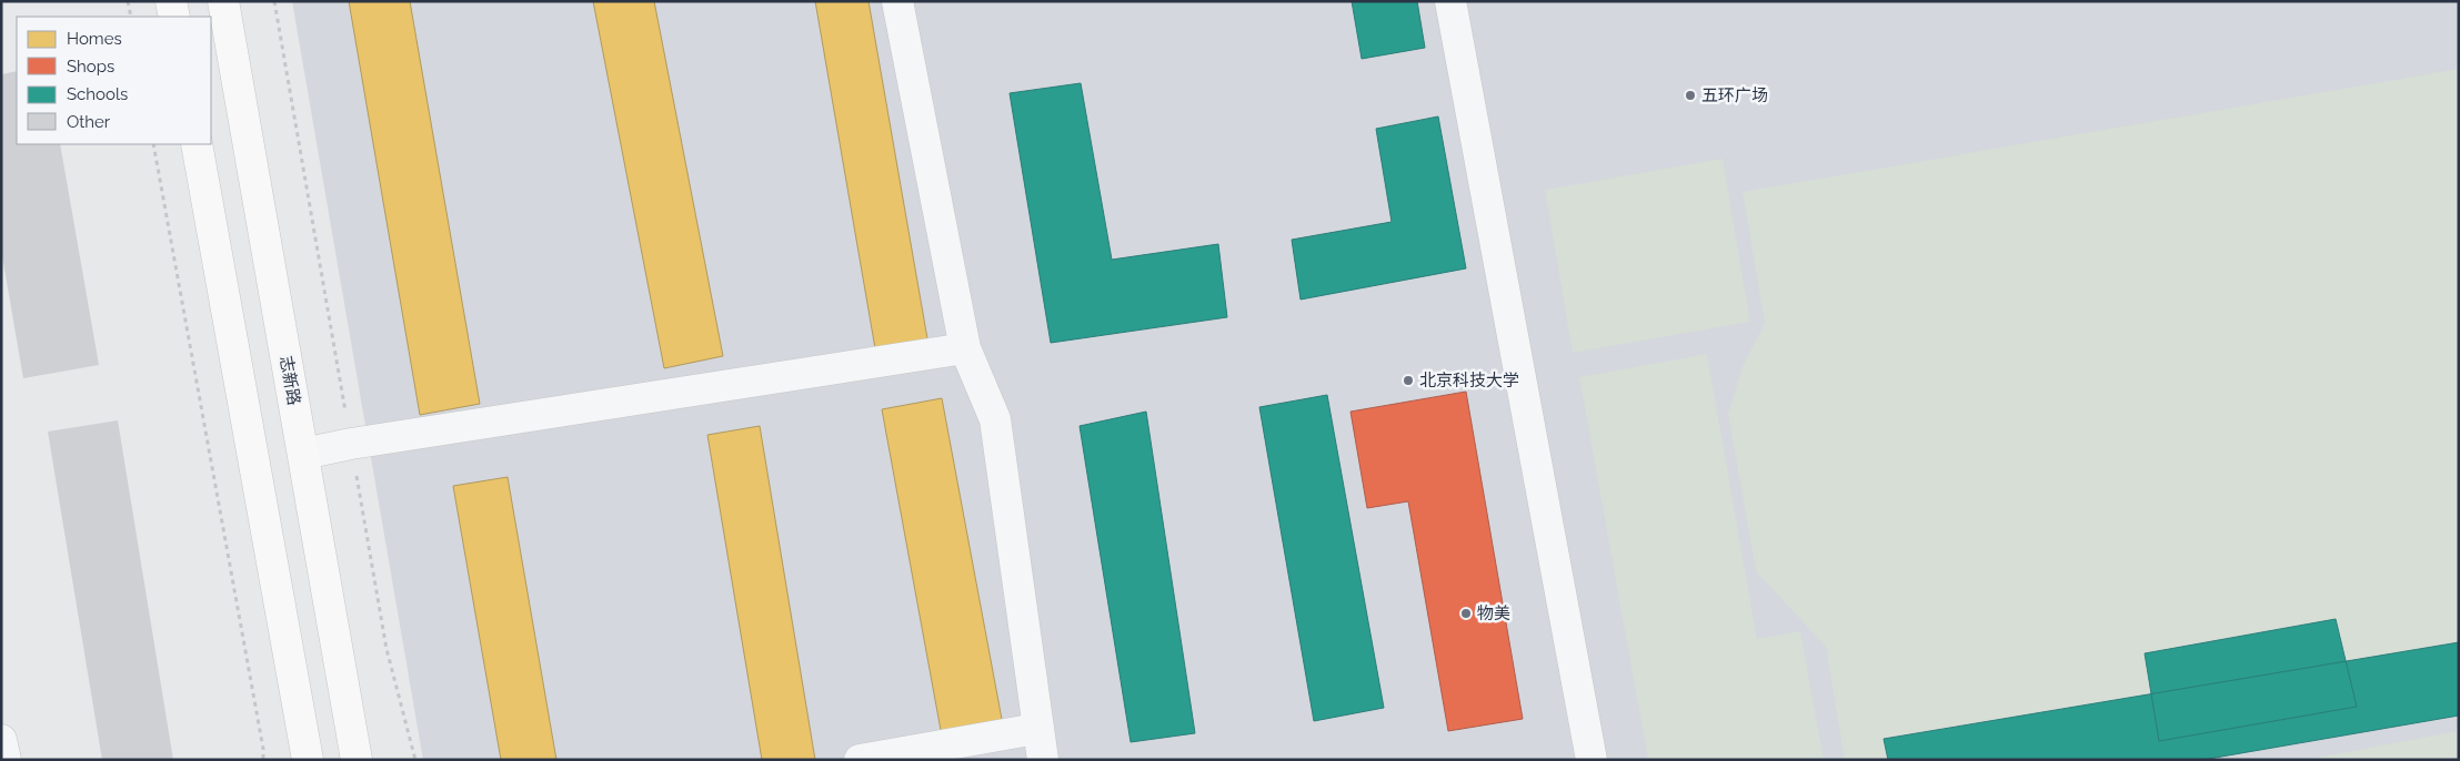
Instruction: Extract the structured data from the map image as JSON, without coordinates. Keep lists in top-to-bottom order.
{
  "streets": {
    "main road": ["志新路"]
  },
  "places": ["五环广场", "北京科技大学", "物美"],
  "legend": [
    "Homes",
    "Shops",
    "Schools",
    "Other"
  ]
}
